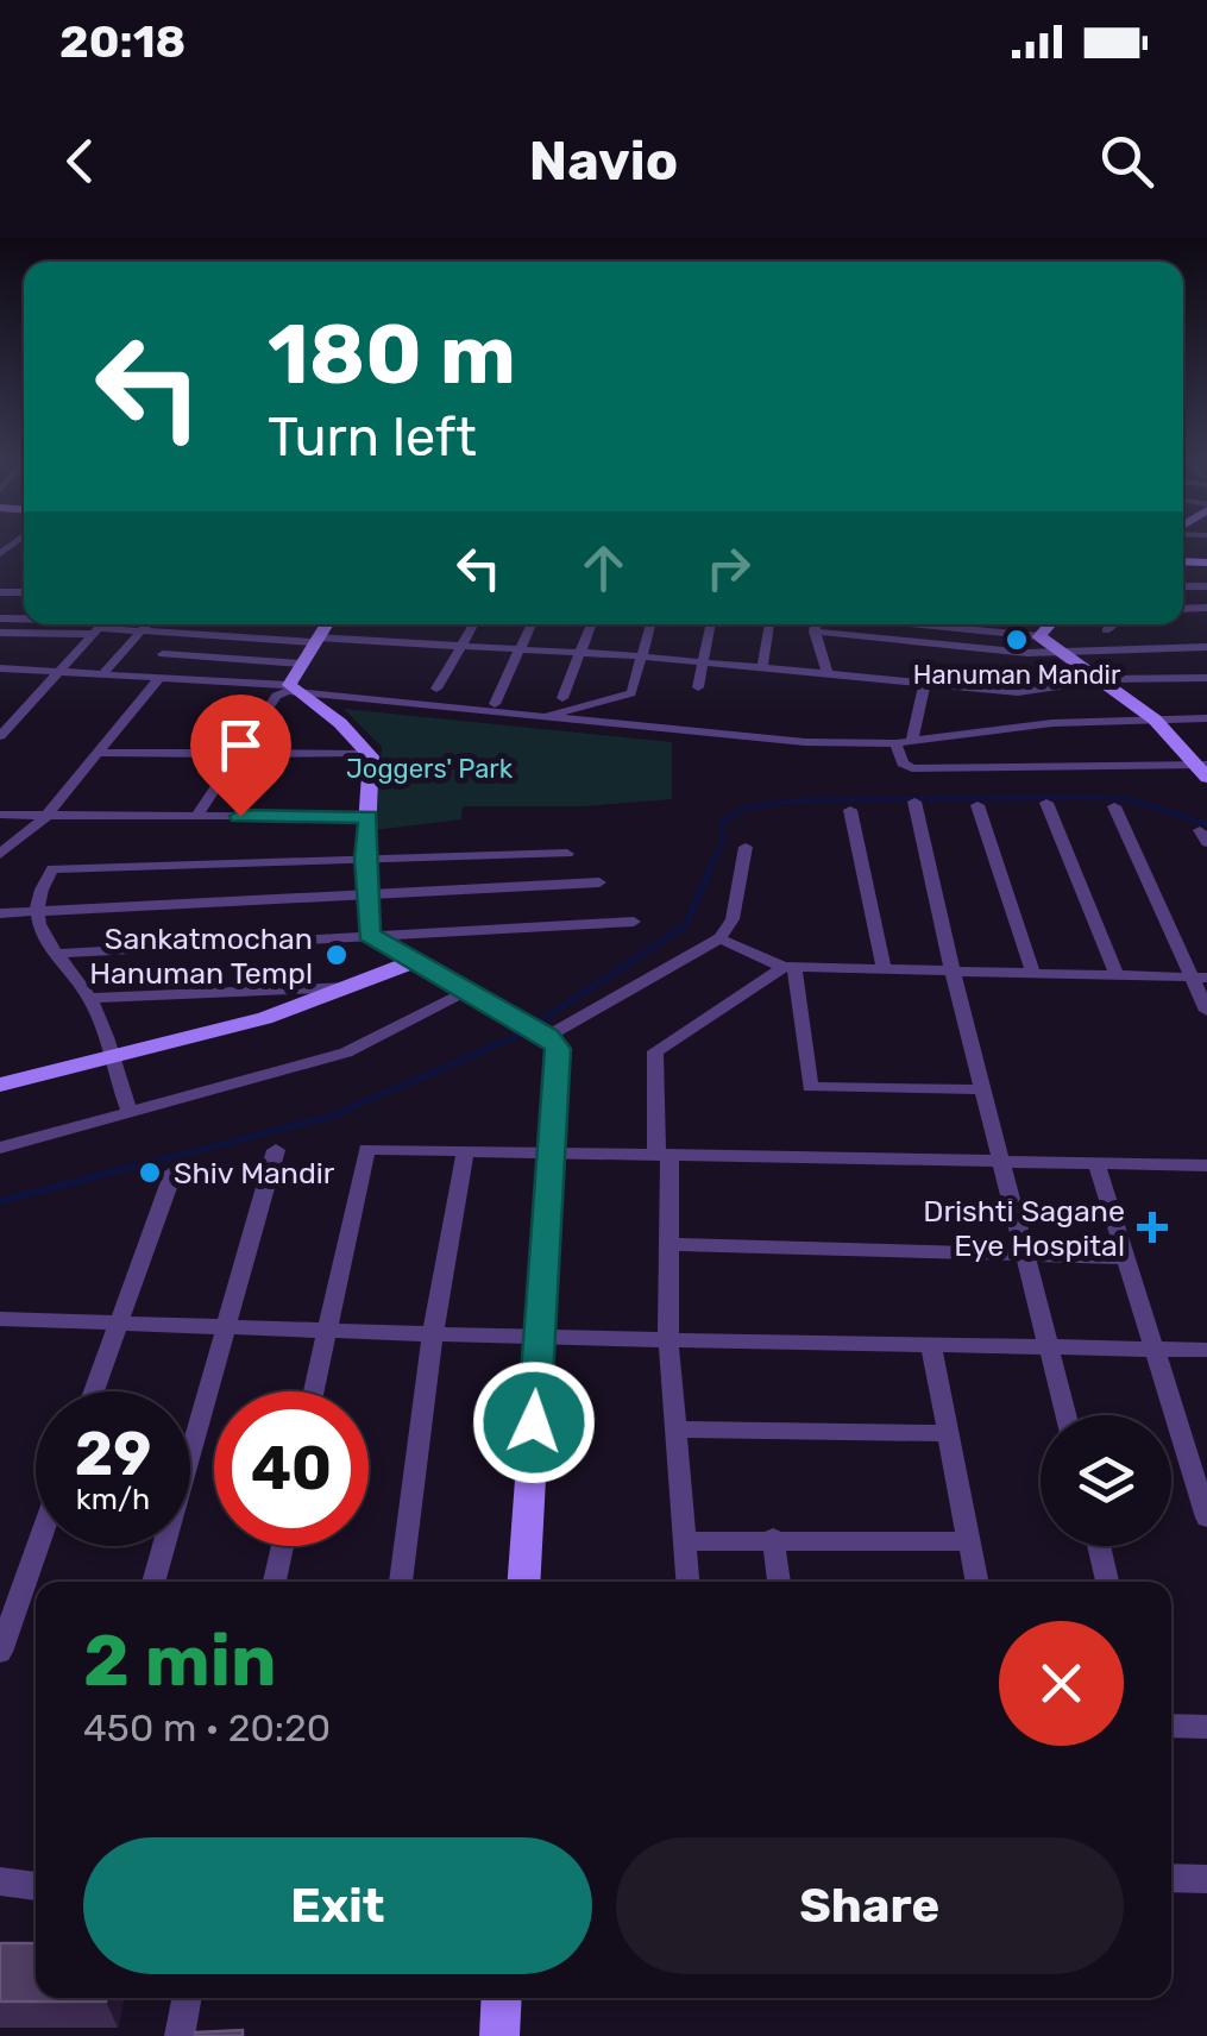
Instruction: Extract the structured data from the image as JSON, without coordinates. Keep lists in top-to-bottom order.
{
  "parks": ["Joggers' Park"],
  "places": {
    "other": ["Hanuman Mandir", "Sankatmochan Hanuman Templ", "Shiv Mandir"],
    "health": ["Drishti Sagane Eye Hospital"]
  },
  "page": {
    "status": "20:18",
    "header": "Navio",
    "turn": ["180 m", "Turn left"],
    "speed": "29 km/h",
    "limit": "40",
    "heading": ["2 min", "450 m · 20:20"],
    "buttons": ["Exit", "Share"]
  }
}
